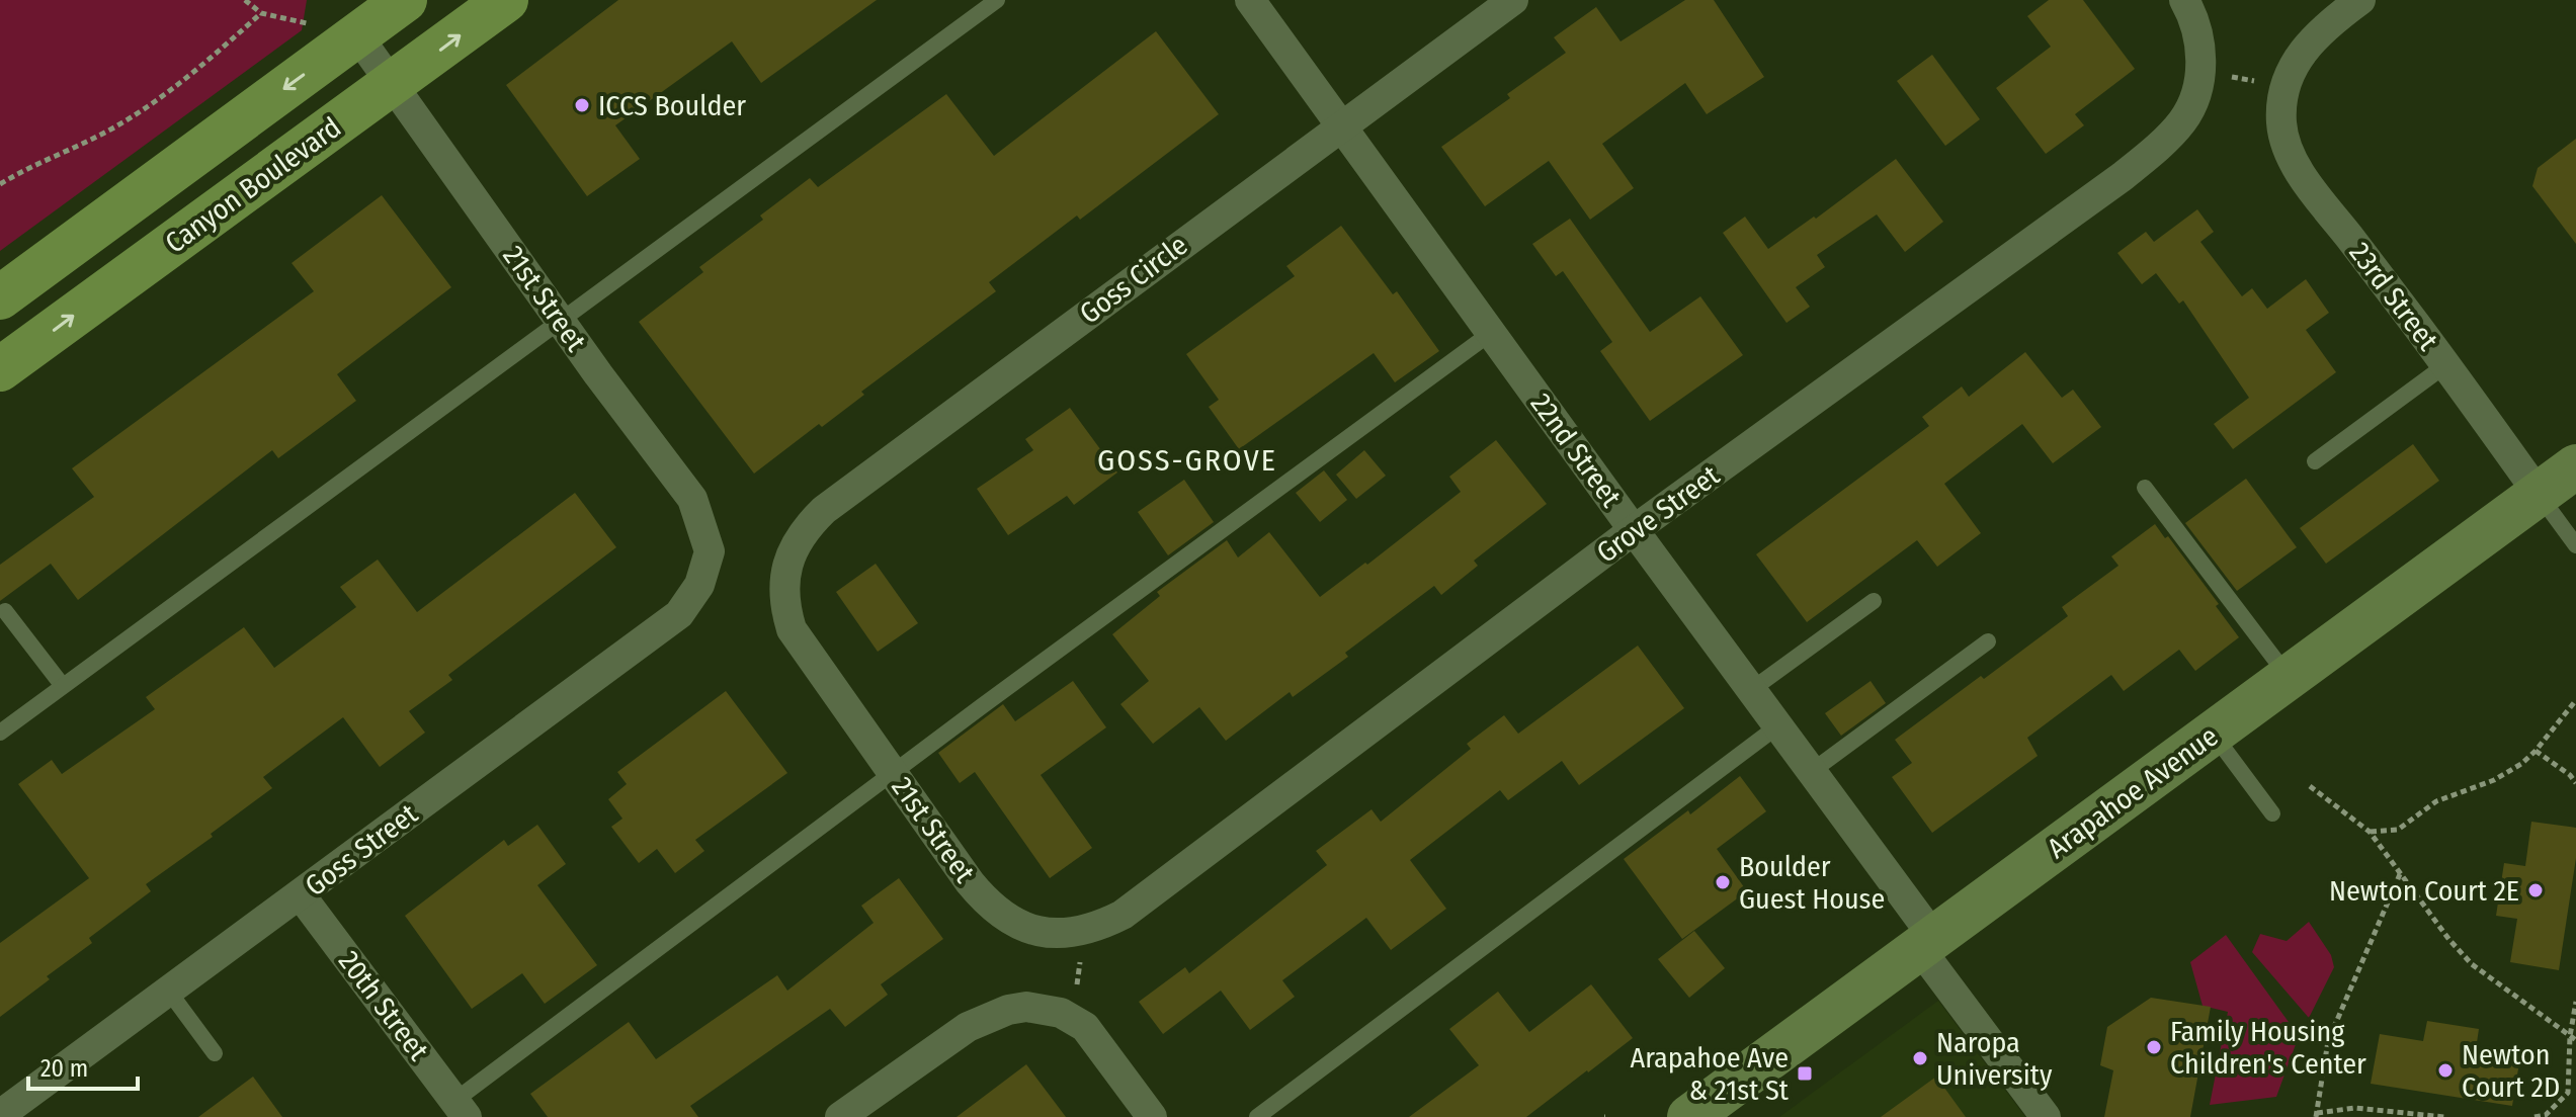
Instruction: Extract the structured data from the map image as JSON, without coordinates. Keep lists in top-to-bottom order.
{
  "streets": {
    "main road": ["Canyon Boulevard", "Arapahoe Avenue"],
    "street": [
      "Goss Circle",
      "23rd Street",
      "21st Street",
      "22nd Street",
      "Grove Street",
      "Goss Street",
      "20th Street"
    ]
  },
  "crossings": [
    ["Canyon Boulevard", "21st Street"],
    ["Goss Circle", "21st Street"],
    ["Goss Circle", "22nd Street"],
    ["23rd Street", "Arapahoe Avenue"],
    ["21st Street", "Grove Street"],
    ["21st Street", "Goss Street"],
    ["22nd Street", "Grove Street"],
    ["22nd Street", "Arapahoe Avenue"],
    ["Goss Street", "20th Street"]
  ],
  "districts": ["GOSS-GROVE"],
  "places": {
    "other": [
      "ICCS Boulder",
      "Boulder Guest House",
      "Newton Court 2E",
      "Family Housing Children's Center",
      "Naropa University",
      "Newton Court 2D"
    ],
    "transit": ["Arapahoe Ave & 21st St"]
  },
  "scale_bar": "20 m"
}
